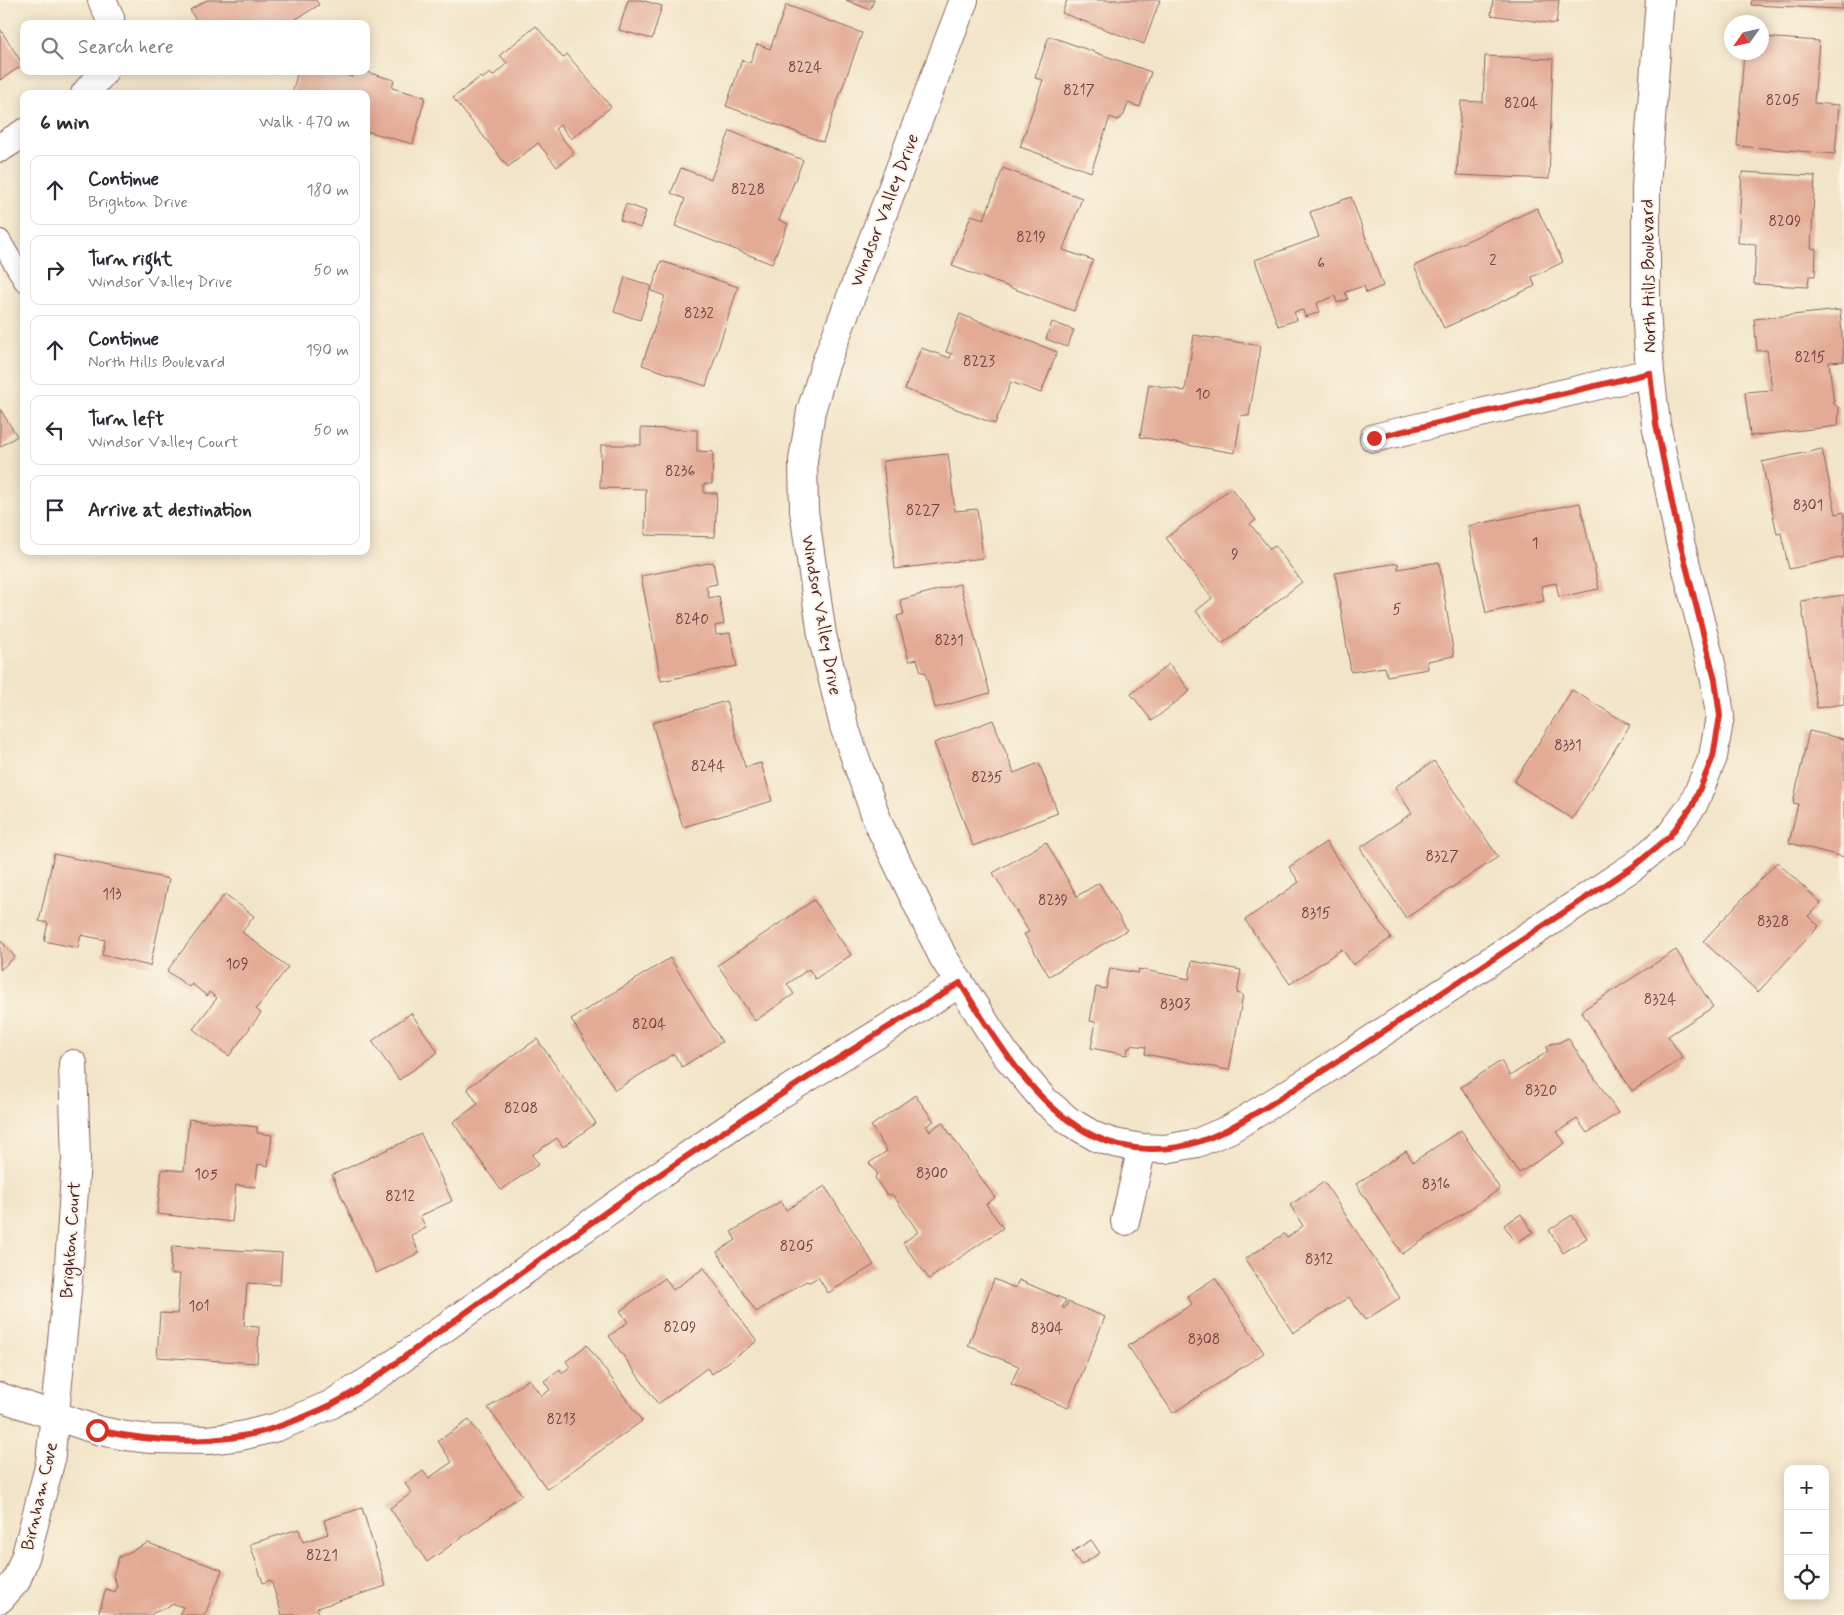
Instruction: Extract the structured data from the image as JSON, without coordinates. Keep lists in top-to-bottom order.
{
  "streets": {
    "street": [
      "Windsor Valley Drive",
      "North Hills Boulevard",
      "Brighton Court",
      "Birnham Cove"
    ]
  },
  "crossings": [
    ["Windsor Valley Drive", "North Hills Boulevard"],
    ["Brighton Court", "Birnham Cove"]
  ],
  "house_numbers": [
    "8224",
    "8217",
    "8205",
    "8204",
    "8228",
    "8209",
    "8219",
    "2",
    "6",
    "8232",
    "8215",
    "8223",
    "10",
    "8236",
    "8301",
    "8227",
    "1",
    "9",
    "5",
    "8240",
    "8231",
    "8331",
    "8244",
    "8235",
    "8327",
    "113",
    "8239",
    "8315",
    "8328",
    "109",
    "8324",
    "8303",
    "8204",
    "8320",
    "8208",
    "8300",
    "105",
    "8316",
    "8212",
    "8205",
    "8312",
    "101",
    "8209",
    "8304",
    "8308",
    "8213",
    "8221"
  ],
  "north": "bottom left",
  "page": {
    "search": "Search here",
    "heading": ["6 min", "Walk · 470 m"],
    "list": [
      ["Continue", "Brighton Drive", "180 m"],
      ["Turn right", "Windsor Valley Drive", "50 m"],
      ["Continue", "North Hills Boulevard", "190 m"],
      ["Turn left", "Windsor Valley Court", "50 m"],
      "Arrive at destination"
    ],
    "map_buttons": ["+", "−"]
  }
}
